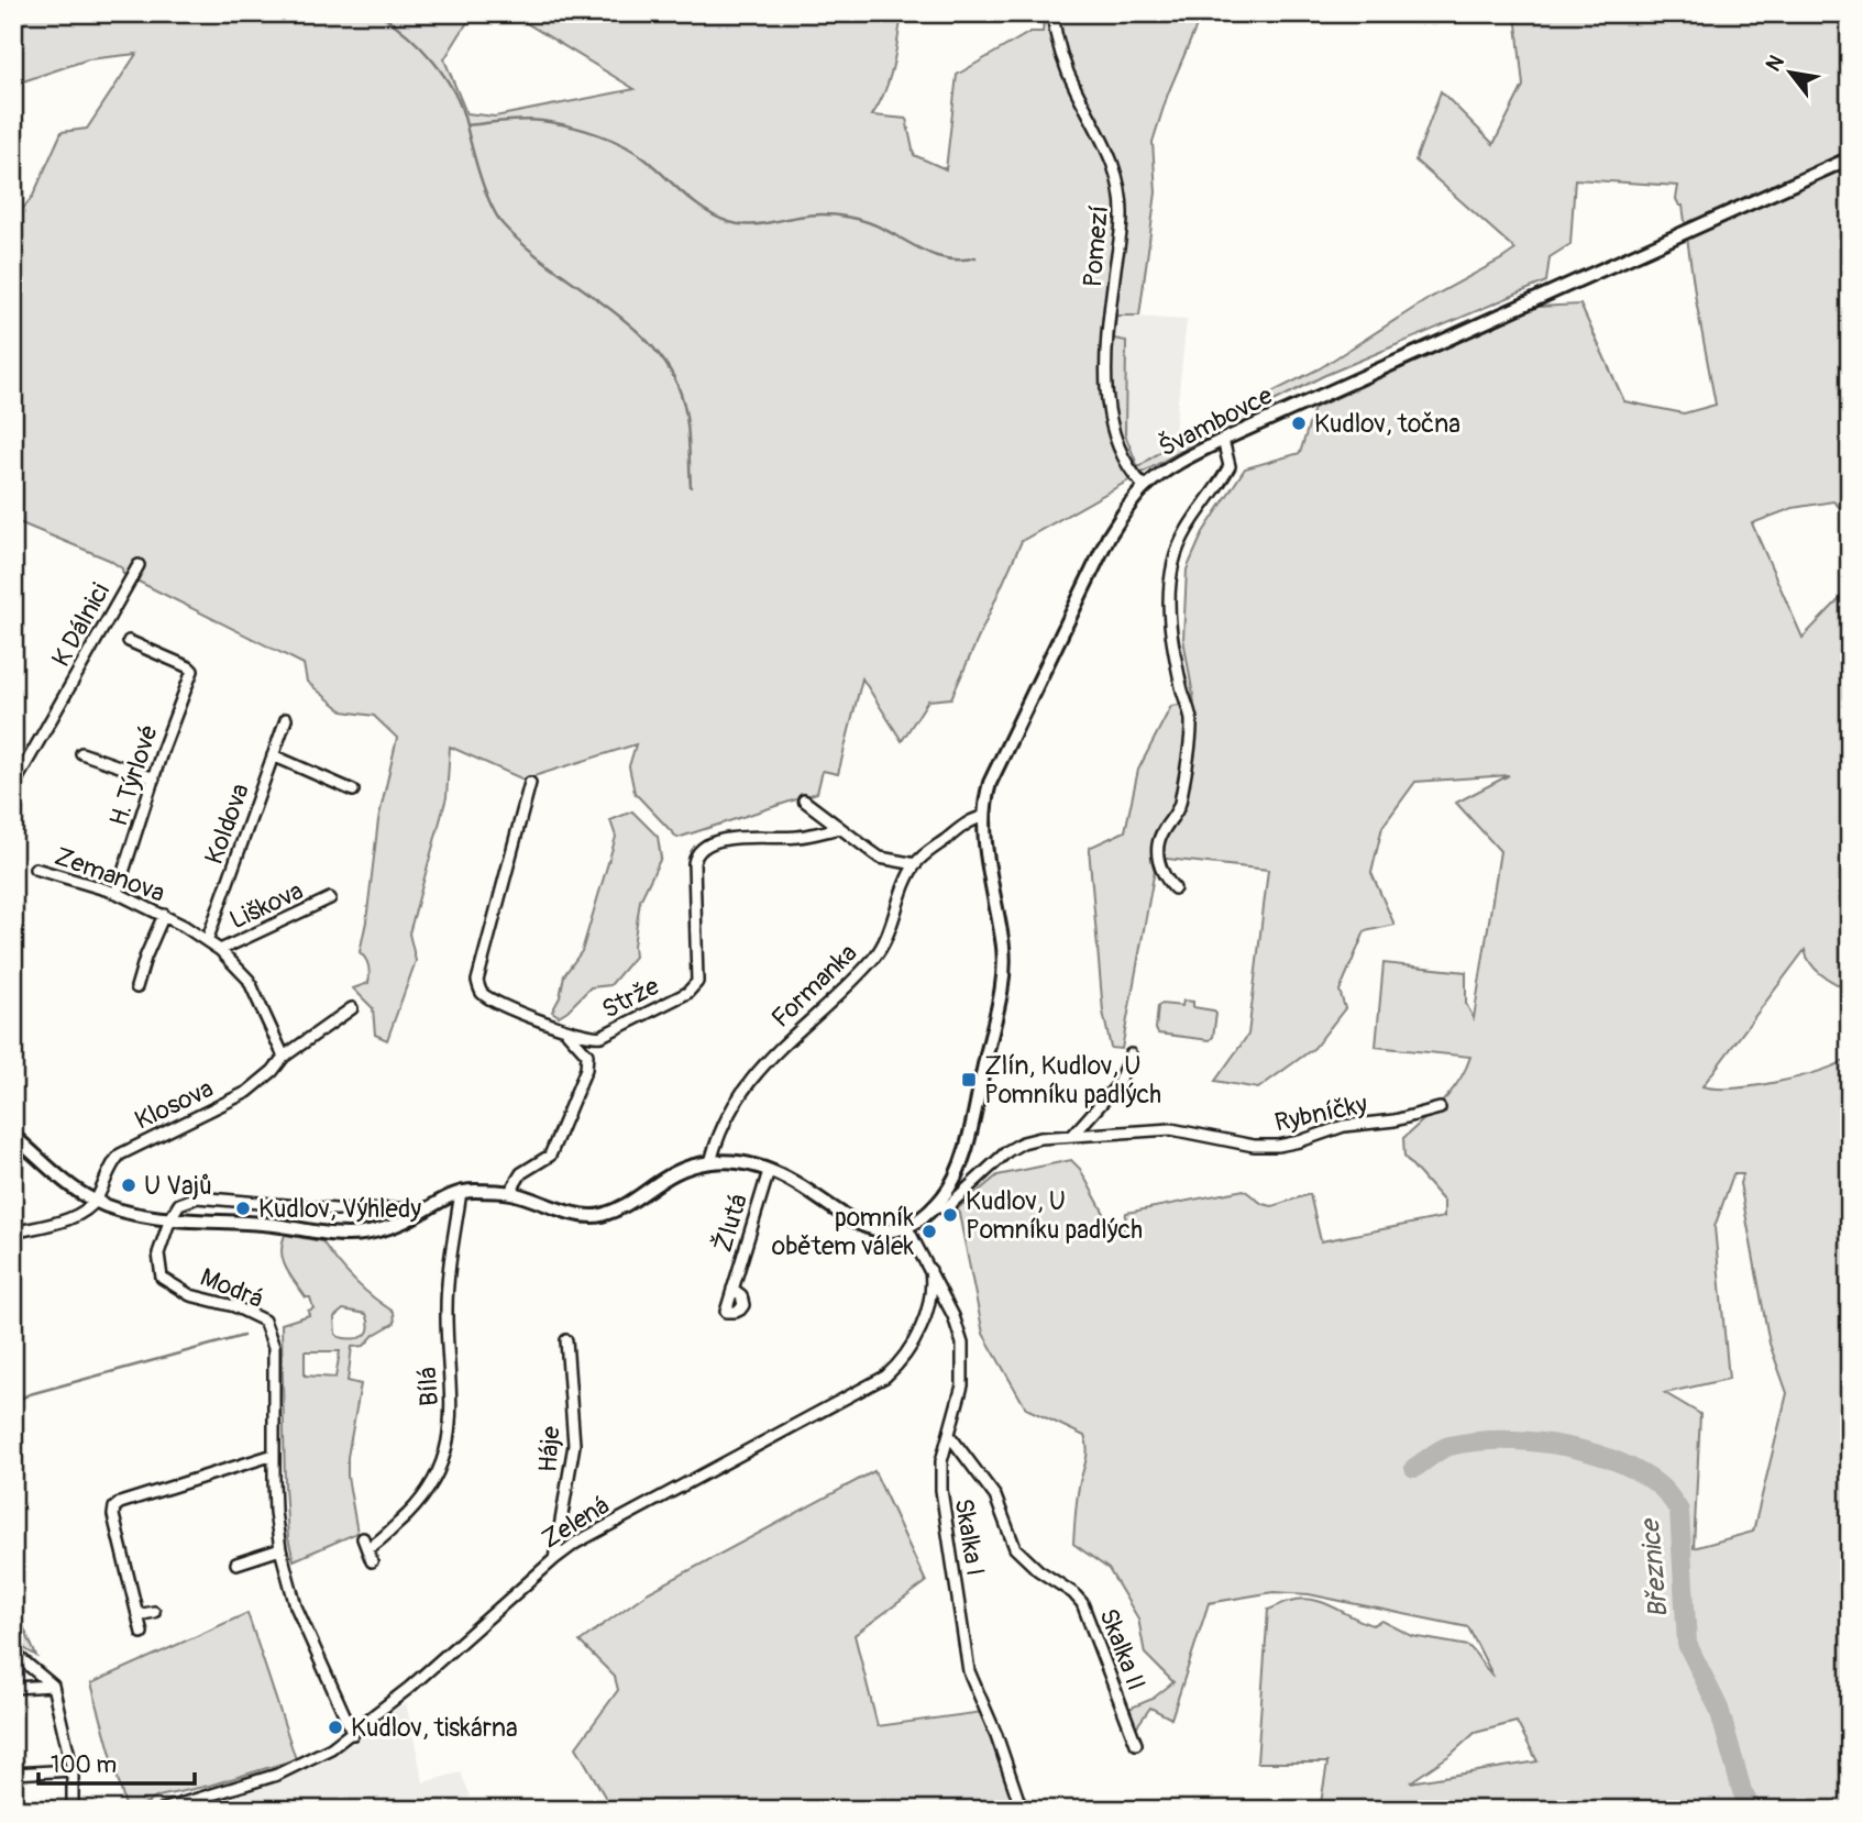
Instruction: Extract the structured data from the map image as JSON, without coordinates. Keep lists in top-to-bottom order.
{
  "streets": {
    "street": [
      "Pomezí",
      "Švambovce",
      "K Dálnici",
      "H. Týrlové",
      "Koldova",
      "Zemanova",
      "Liškova",
      "Formanka",
      "Strže",
      "Klosova",
      "Rybníčky",
      "Žlutá",
      "Modrá",
      "Bílá",
      "Háje",
      "Zelená",
      "Skalka I",
      "Skalka II"
    ]
  },
  "crossings": [
    ["Pomezí", "Švambovce"],
    ["Švambovce", "Rybníčky"],
    ["H. Týrlové", "Zemanova"],
    ["Koldova", "Zemanova"],
    ["Zemanova", "Liškova"],
    ["Zemanova", "Klosova"],
    ["Modrá", "Zelená"],
    ["Háje", "Zelená"],
    ["Zelená", "Skalka I"],
    ["Skalka I", "Skalka II"]
  ],
  "water": ["Březnice"],
  "places": {
    "other": [
      "Kudlov, točna",
      "U Vajů",
      "Kudlov, Výhledy",
      "Kudlov, U Pomníku padlých",
      "pomník obětem válek",
      "Kudlov, tiskárna"
    ],
    "transit": ["Zlín, Kudlov, U Pomníku padlých"]
  },
  "scale_bar": "100 m",
  "north": "top left"
}
